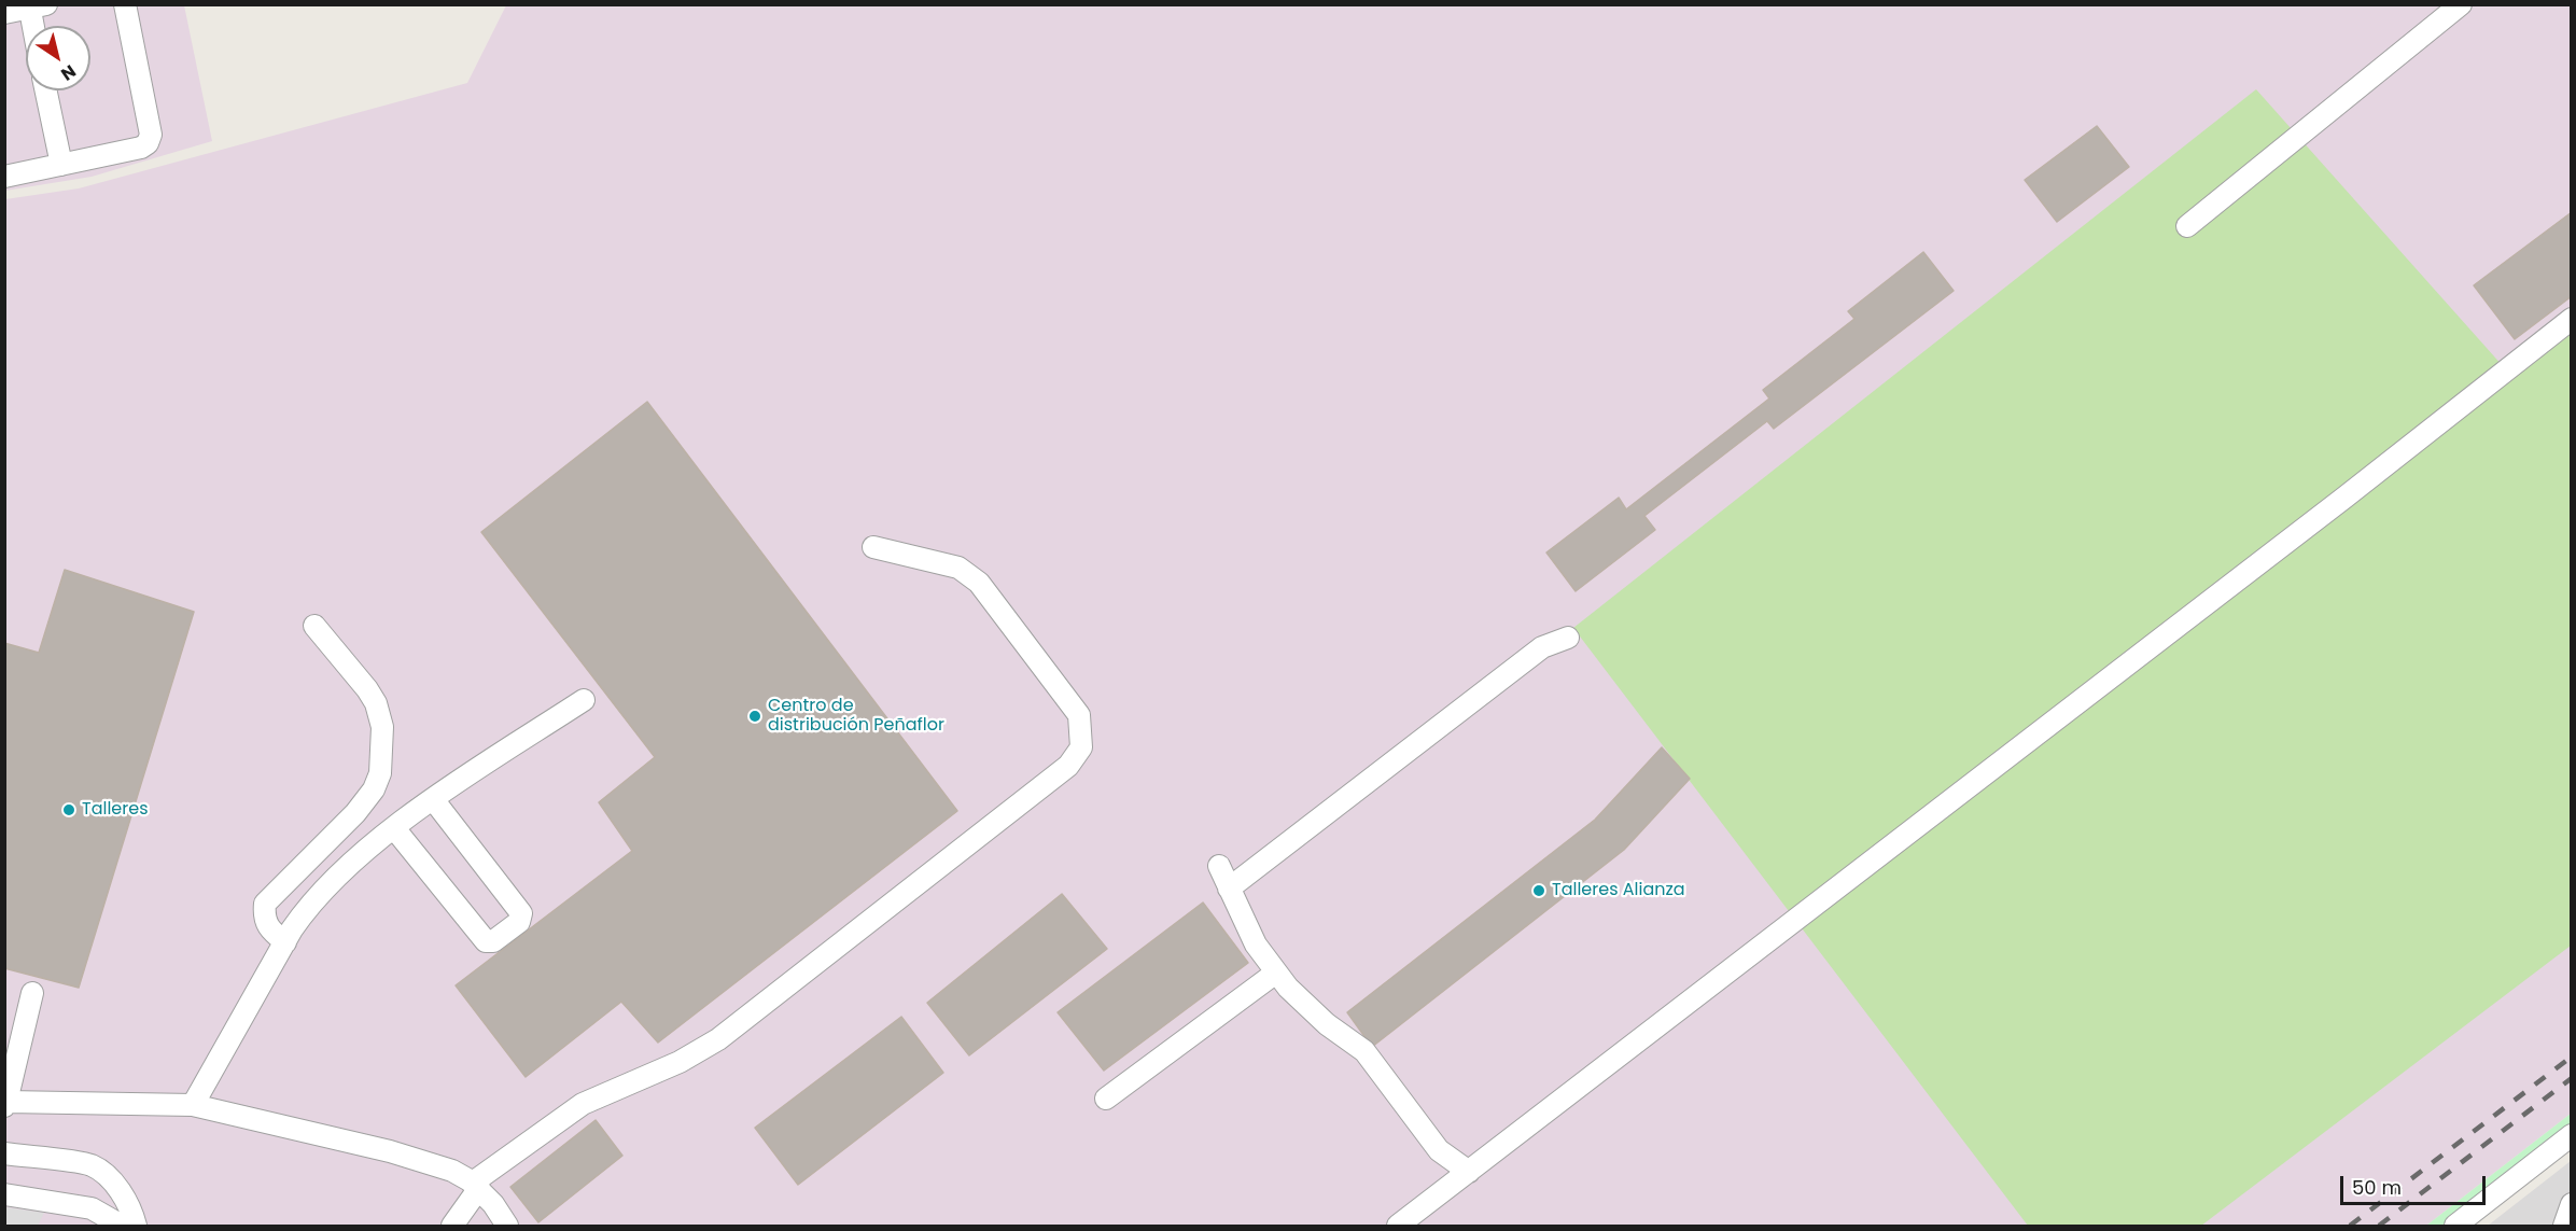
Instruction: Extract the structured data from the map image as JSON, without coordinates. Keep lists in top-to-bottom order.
{
  "places": ["Centro de distribución Peñaflor", "Talleres", "Talleres Alianza"],
  "scale_bar": "50 m",
  "north": "bottom right"
}
